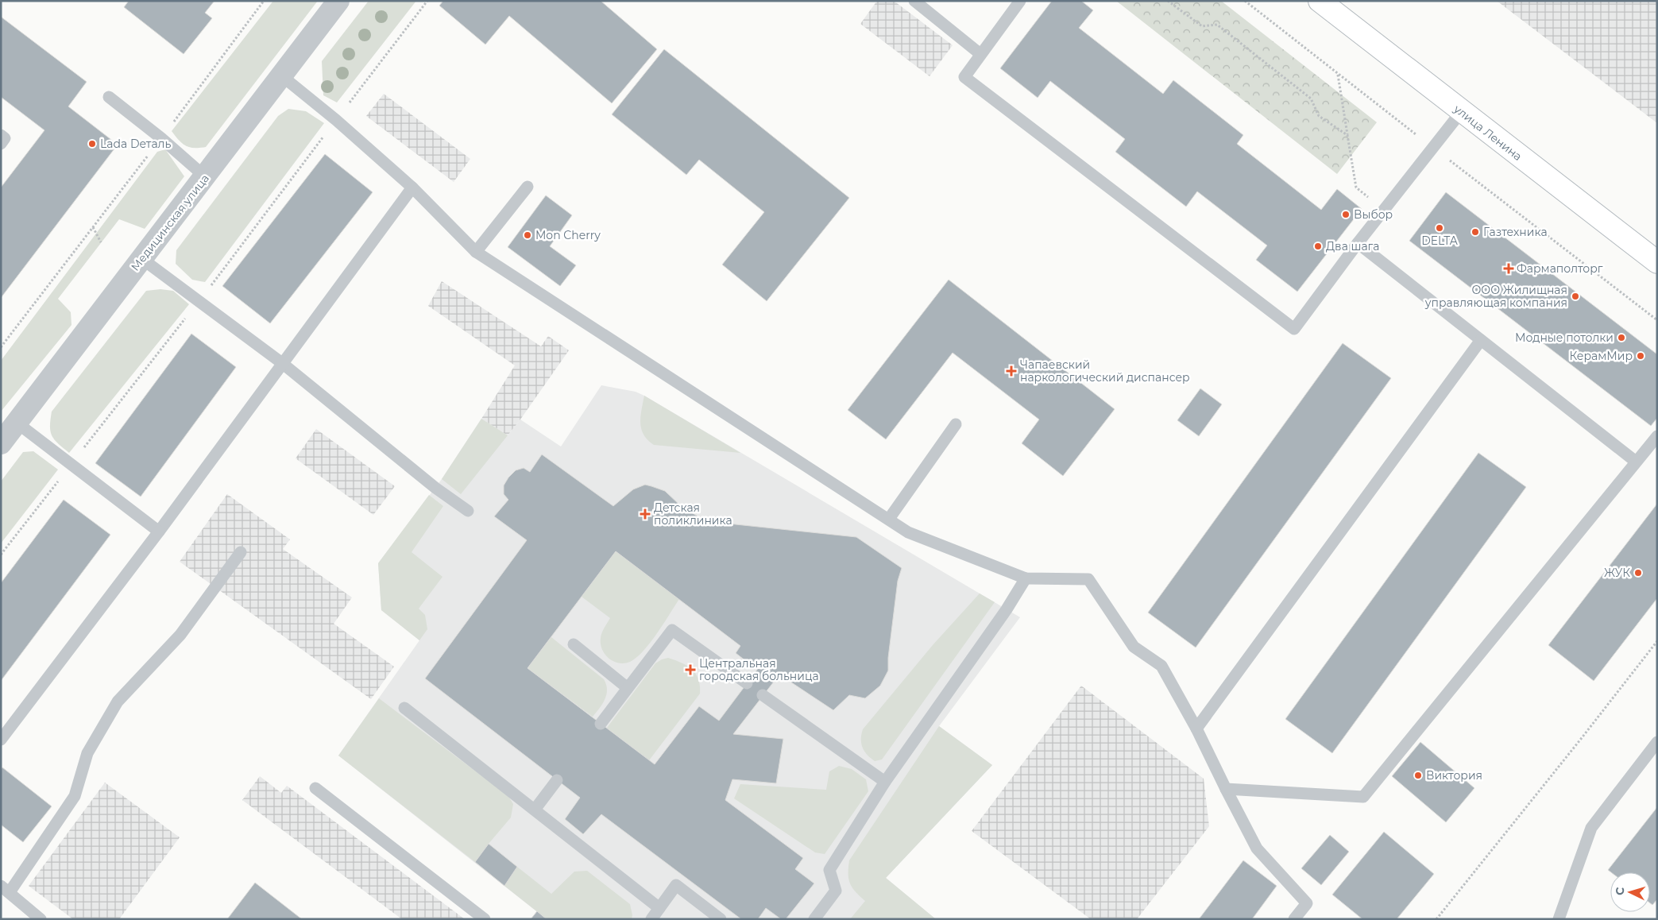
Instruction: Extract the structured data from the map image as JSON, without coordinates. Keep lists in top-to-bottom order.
{
  "streets": {
    "street": ["улица Ленина", "Медицинская улица"]
  },
  "places": {
    "other": [
      "Lada Dеталь",
      "Выбор",
      "DELTA",
      "Газтехника",
      "Mon Cherry",
      "Два шага",
      "ООО Жилищная управляющая компания",
      "Модные потолки",
      "КерамМир",
      "ЖУК",
      "Виктория"
    ],
    "health": [
      "Фармаполторг",
      "Чапаевский наркологический диспансер",
      "Детская поликлиника",
      "Центральная городская больница"
    ]
  },
  "north": "left"
}
